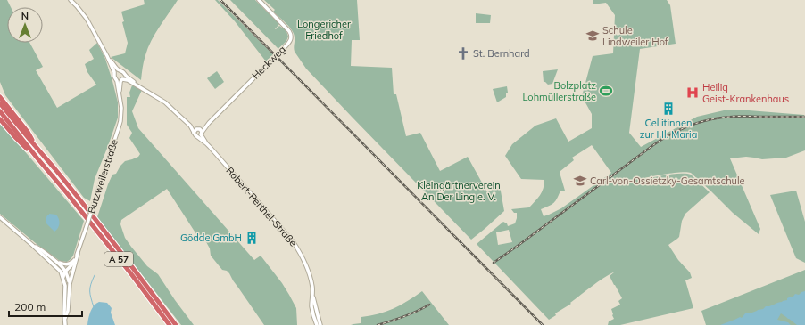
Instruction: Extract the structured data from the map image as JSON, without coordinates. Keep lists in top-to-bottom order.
{
  "streets": {
    "highway": ["A 57"],
    "street": ["Heckweg", "Butzweilerstraße", "Robert-Perthel-Straße"]
  },
  "crossings": [
    ["Heckweg", "Robert-Perthel-Straße"]
  ],
  "parks": ["Longericher Friedhof", "Kleingärtnerverein An Der Ling e. V."],
  "places": {
    "school or university": ["Schule Lindweiler Hof", "Carl-von-Ossietzky-Gesamtschule"],
    "church": ["St. Bernhard"],
    "sports": ["Bolzplatz Lohmüllerstraße"],
    "hospital": ["Heilig Geist-Krankenhaus"],
    "building": ["Cellitinnen zur Hl. Maria", "Gödde GmbH"]
  },
  "scale_bar": "200 m",
  "north": "top"
}
